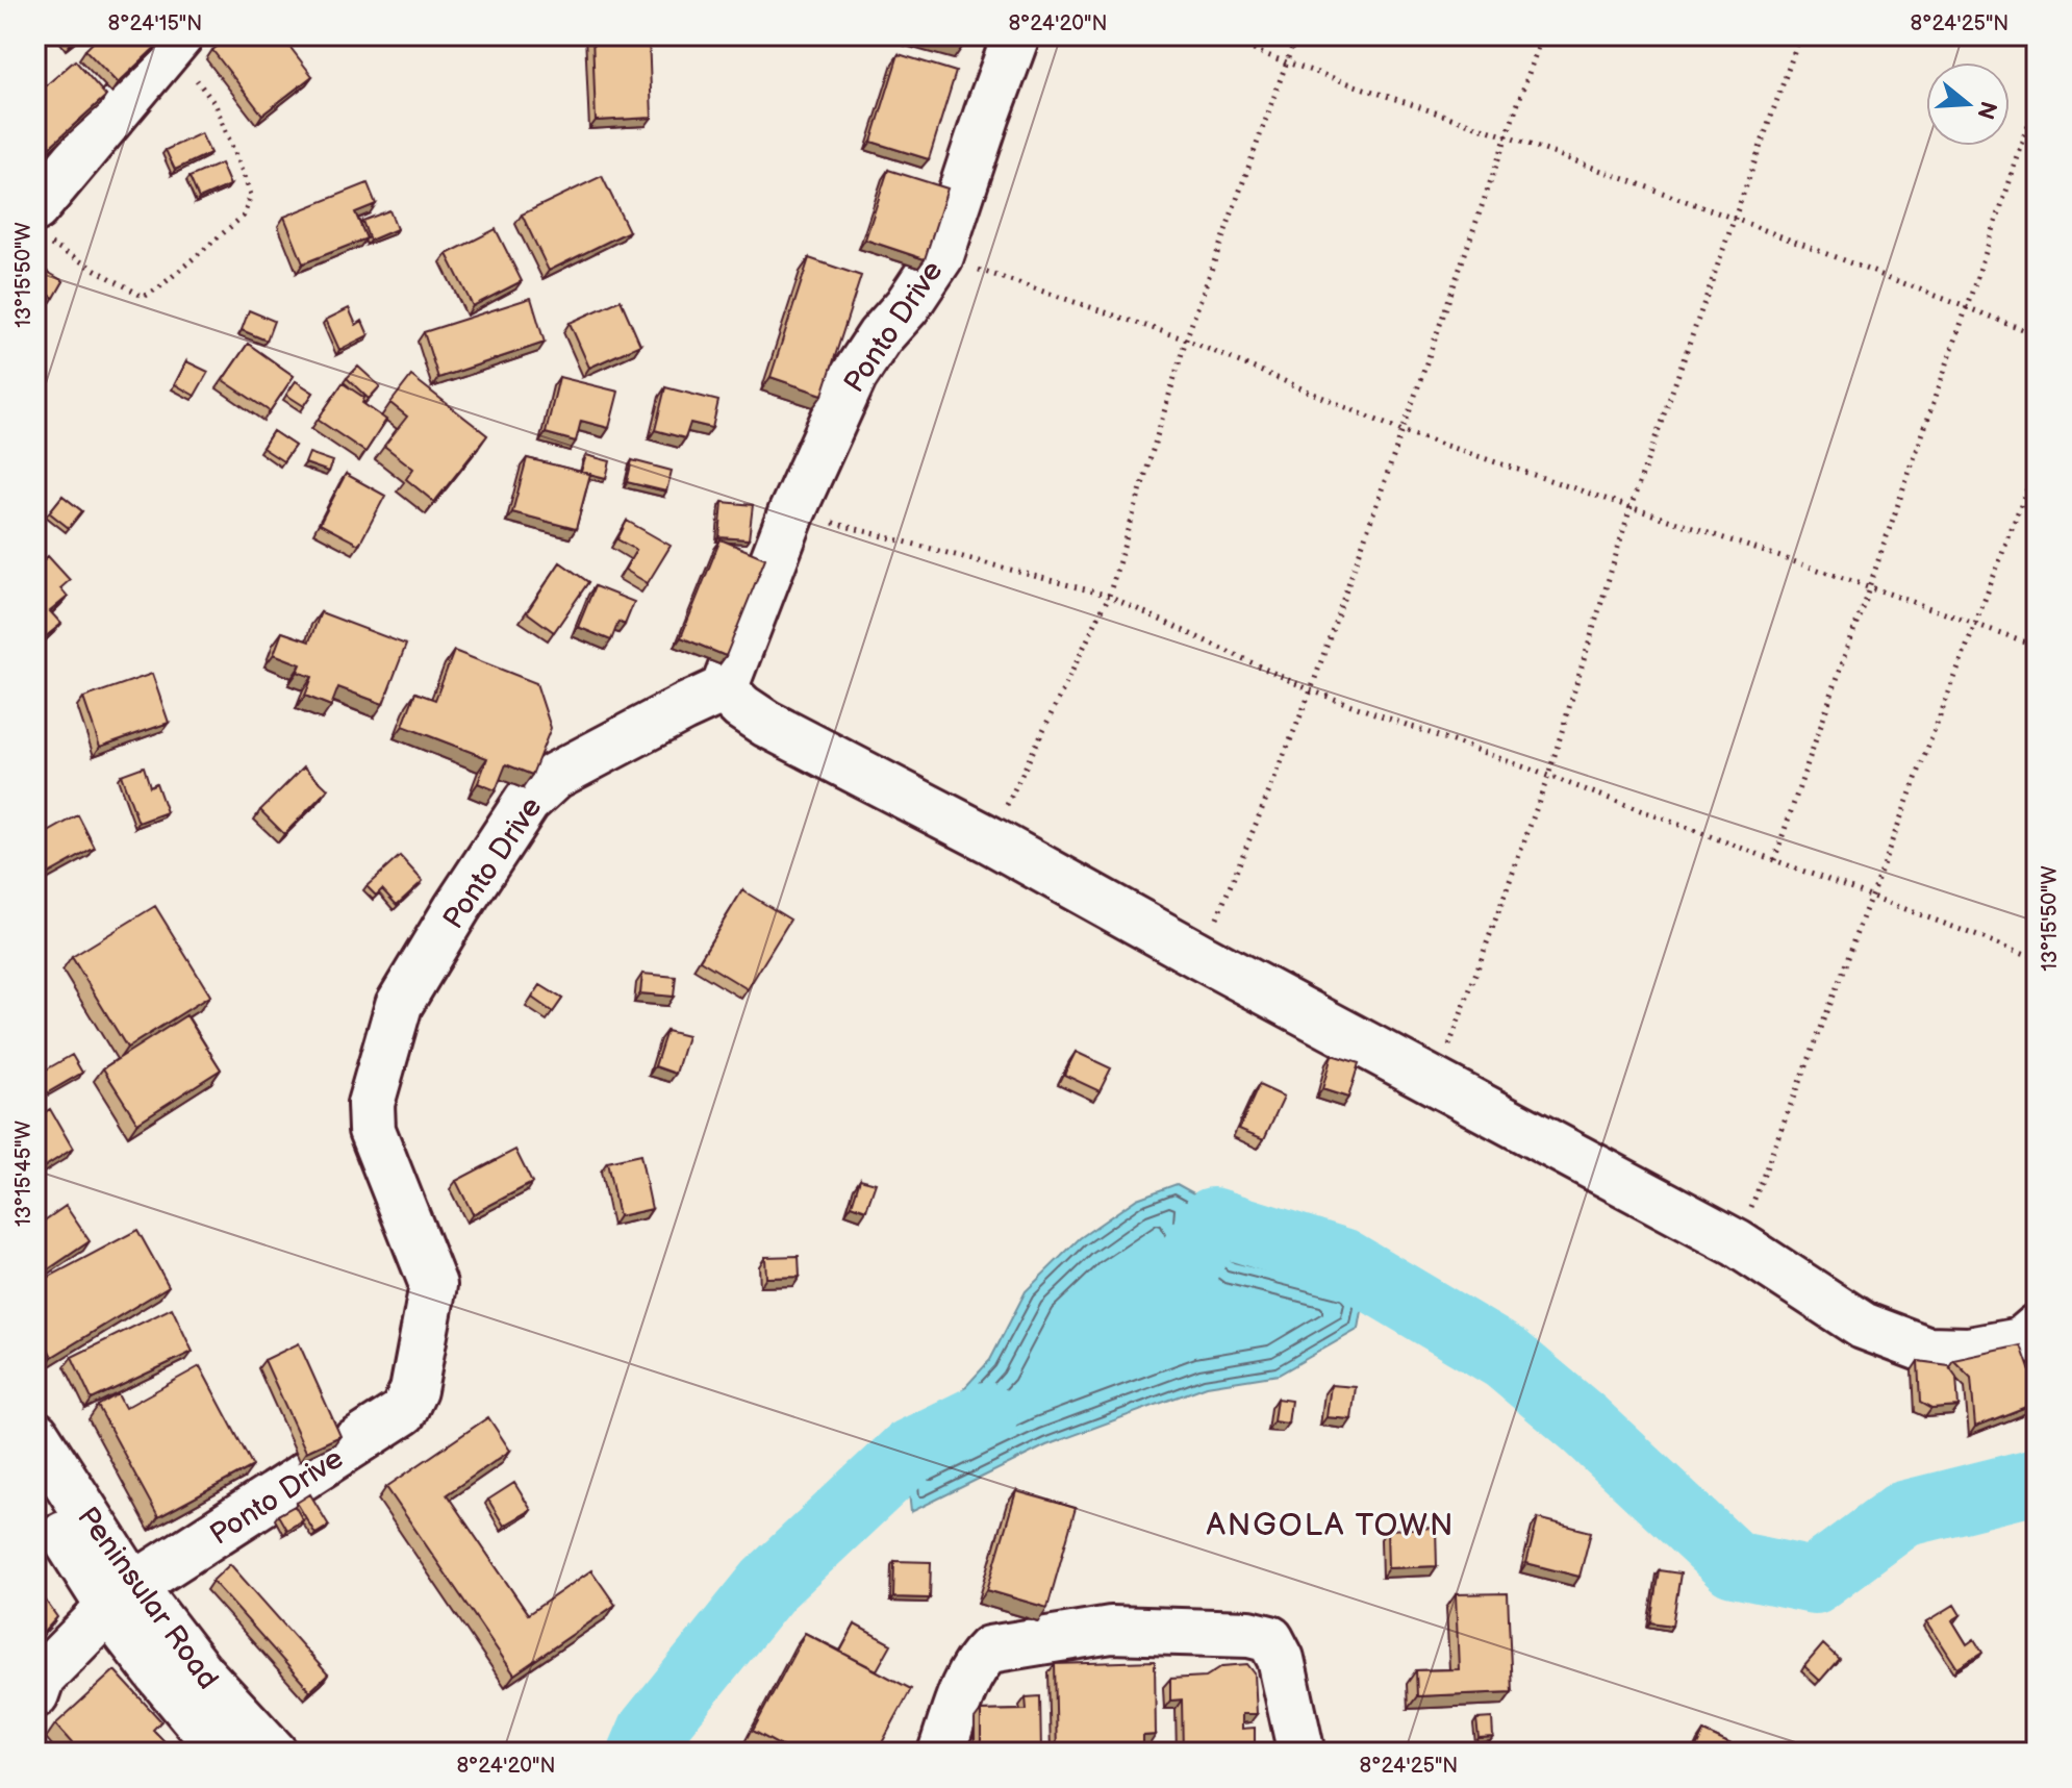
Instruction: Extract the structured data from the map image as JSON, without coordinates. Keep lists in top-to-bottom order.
{
  "streets": {
    "street": ["Ponto Drive", "Peninsular Road"]
  },
  "crossings": [
    ["Ponto Drive", "Peninsular Road"]
  ],
  "districts": ["ANGOLA TOWN"],
  "north": "right",
  "coordinates": [
    "8°24'15\"N",
    "8°24'20\"N",
    "8°24'25\"N",
    "13°15'50\"W",
    "13°15'45\"W"
  ]
}
